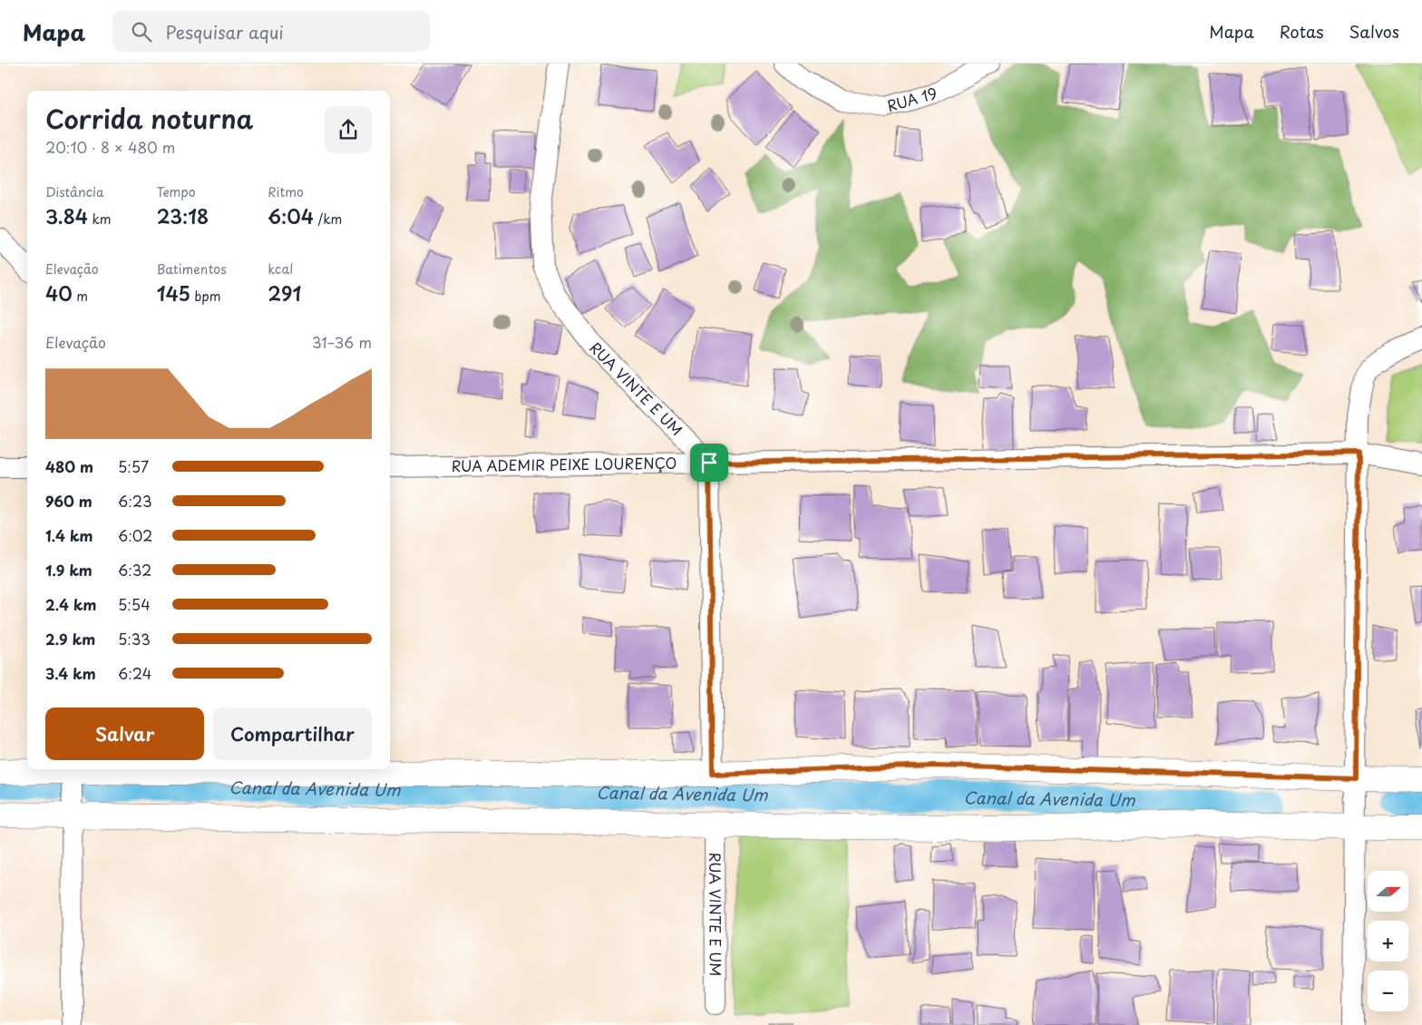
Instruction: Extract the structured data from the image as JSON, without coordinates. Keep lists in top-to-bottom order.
{
  "streets": {
    "street": ["RUA 19", "RUA VINTE E UM", "RUA ADEMIR PEIXE LOURENÇO"]
  },
  "crossings": [
    ["RUA VINTE E UM", "RUA ADEMIR PEIXE LOURENÇO"]
  ],
  "water": ["Canal da Avenida Um"],
  "north": "right",
  "page": {
    "header": "Mapa",
    "search": "Pesquisar aqui",
    "nav": ["Mapa", "Rotas", "Salvos"],
    "heading": ["Corrida noturna", "20:10 · 8 × 480 m"],
    "stats": [
      ["Distância", "3.84 km"],
      ["Tempo", "23:18"],
      ["Ritmo", "6:04 /km"],
      ["Elevação", "40 m"],
      ["Batimentos", "145 bpm"],
      ["kcal", "291"]
    ],
    "chart": ["Elevação", "31–36 m"],
    "list": [
      {
        "name": "480 m",
        "note": "5:57"
      },
      {
        "name": "960 m",
        "note": "6:23"
      },
      {
        "name": "1.4 km",
        "note": "6:02"
      },
      {
        "name": "1.9 km",
        "note": "6:32"
      },
      {
        "name": "2.4 km",
        "note": "5:54"
      },
      {
        "name": "2.9 km",
        "note": "5:33"
      },
      {
        "name": "3.4 km",
        "note": "6:24"
      }
    ],
    "buttons": ["Salvar", "Compartilhar"],
    "map_buttons": ["+", "−"]
  }
}
